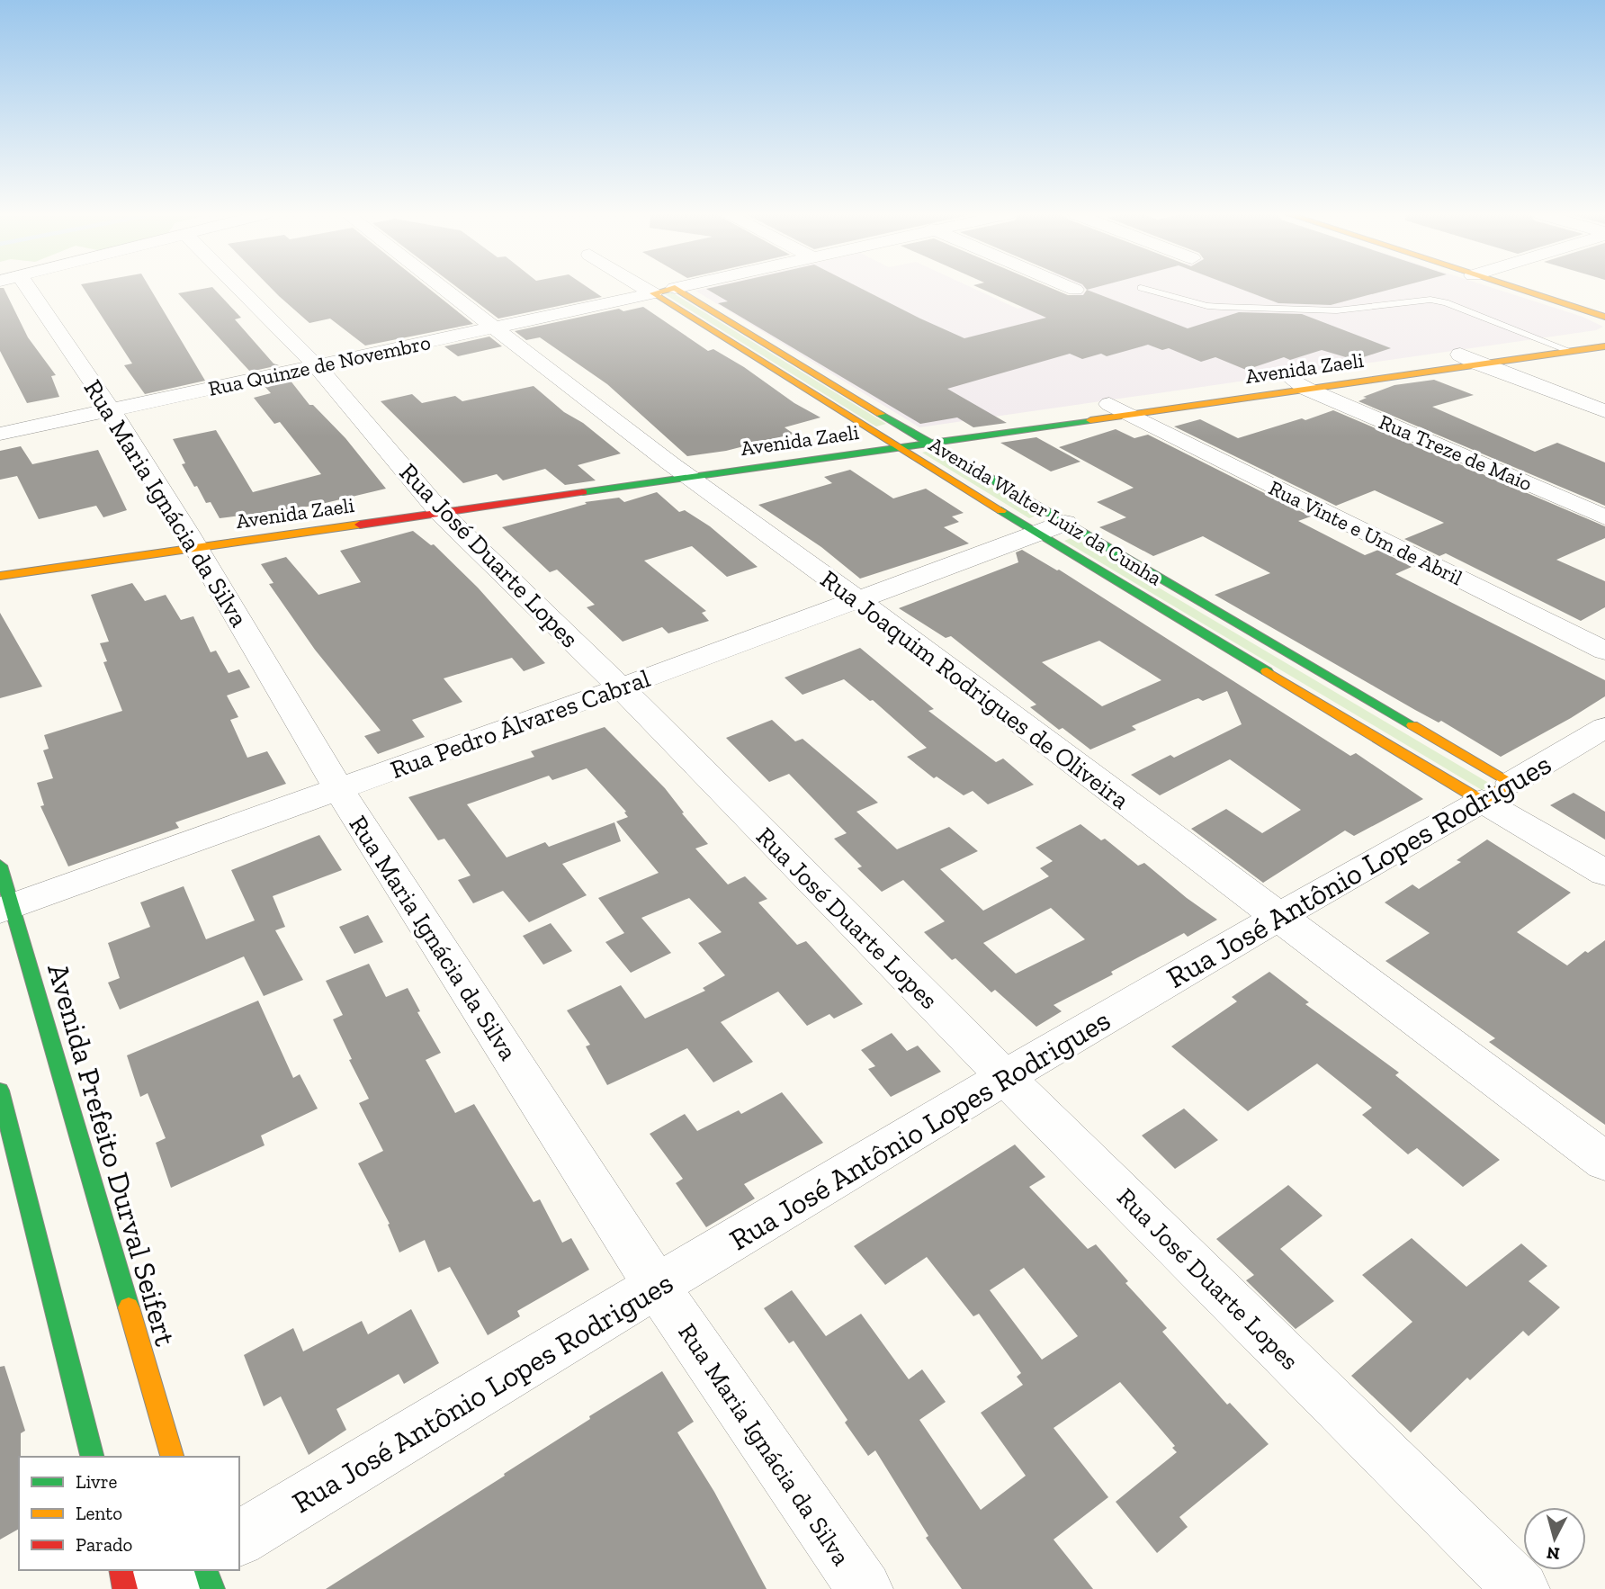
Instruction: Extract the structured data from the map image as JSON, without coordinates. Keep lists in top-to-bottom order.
{
  "streets": {
    "street": [
      "Rua Quinze de Novembro",
      "Avenida Zaeli",
      "Rua Treze de Maio",
      "Rua Maria Ignácia da Silva",
      "Avenida Walter Luiz da Cunha",
      "Rua Vinte e Um de Abril",
      "Rua José Duarte Lopes",
      "Rua Joaquim Rodrigues de Oliveira",
      "Rua Pedro Álvares Cabral",
      "Rua José Antônio Lopes Rodrigues",
      "Avenida Prefeito Durval Seifert"
    ]
  },
  "crossings": [
    ["Rua Quinze de Novembro", "Rua Maria Ignácia da Silva"],
    ["Rua Quinze de Novembro", "Avenida Walter Luiz da Cunha"],
    ["Rua Quinze de Novembro", "Rua José Duarte Lopes"],
    ["Rua Quinze de Novembro", "Rua Joaquim Rodrigues de Oliveira"],
    ["Avenida Zaeli", "Rua Treze de Maio"],
    ["Avenida Zaeli", "Rua Maria Ignácia da Silva"],
    ["Avenida Zaeli", "Avenida Walter Luiz da Cunha"],
    ["Avenida Zaeli", "Rua Vinte e Um de Abril"],
    ["Avenida Zaeli", "Rua José Duarte Lopes"],
    ["Avenida Zaeli", "Rua Joaquim Rodrigues de Oliveira"],
    ["Rua Maria Ignácia da Silva", "Rua Pedro Álvares Cabral"],
    ["Rua Maria Ignácia da Silva", "Rua José Antônio Lopes Rodrigues"],
    ["Avenida Walter Luiz da Cunha", "Rua Pedro Álvares Cabral"],
    ["Avenida Walter Luiz da Cunha", "Rua José Antônio Lopes Rodrigues"],
    ["Rua José Duarte Lopes", "Rua Pedro Álvares Cabral"],
    ["Rua José Duarte Lopes", "Rua José Antônio Lopes Rodrigues"],
    ["Rua Joaquim Rodrigues de Oliveira", "Rua Pedro Álvares Cabral"],
    ["Rua Joaquim Rodrigues de Oliveira", "Rua José Antônio Lopes Rodrigues"],
    ["Rua Pedro Álvares Cabral", "Avenida Prefeito Durval Seifert"]
  ],
  "legend": ["Livre", "Lento", "Parado"],
  "north": "bottom"
}
